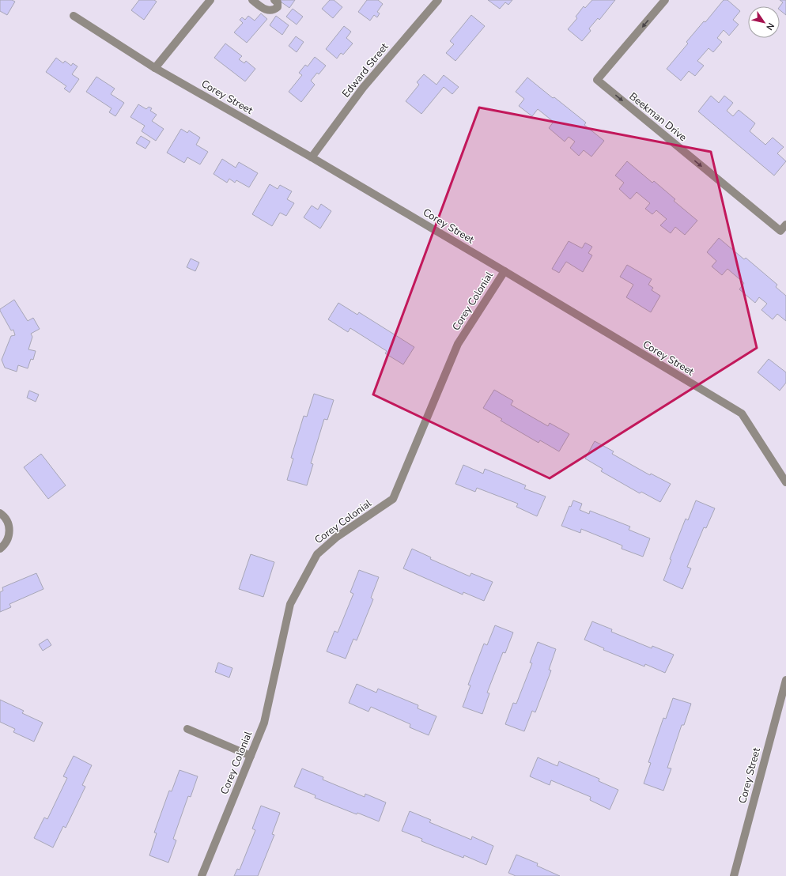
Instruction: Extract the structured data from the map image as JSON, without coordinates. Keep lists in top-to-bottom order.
{
  "streets": {
    "street": [
      "Edward Street",
      "Corey Street",
      "Beekman Drive",
      "Corey Colonial"
    ]
  },
  "crossings": [
    ["Edward Street", "Corey Street"],
    ["Corey Street", "Corey Colonial"]
  ],
  "north": "bottom right"
}
